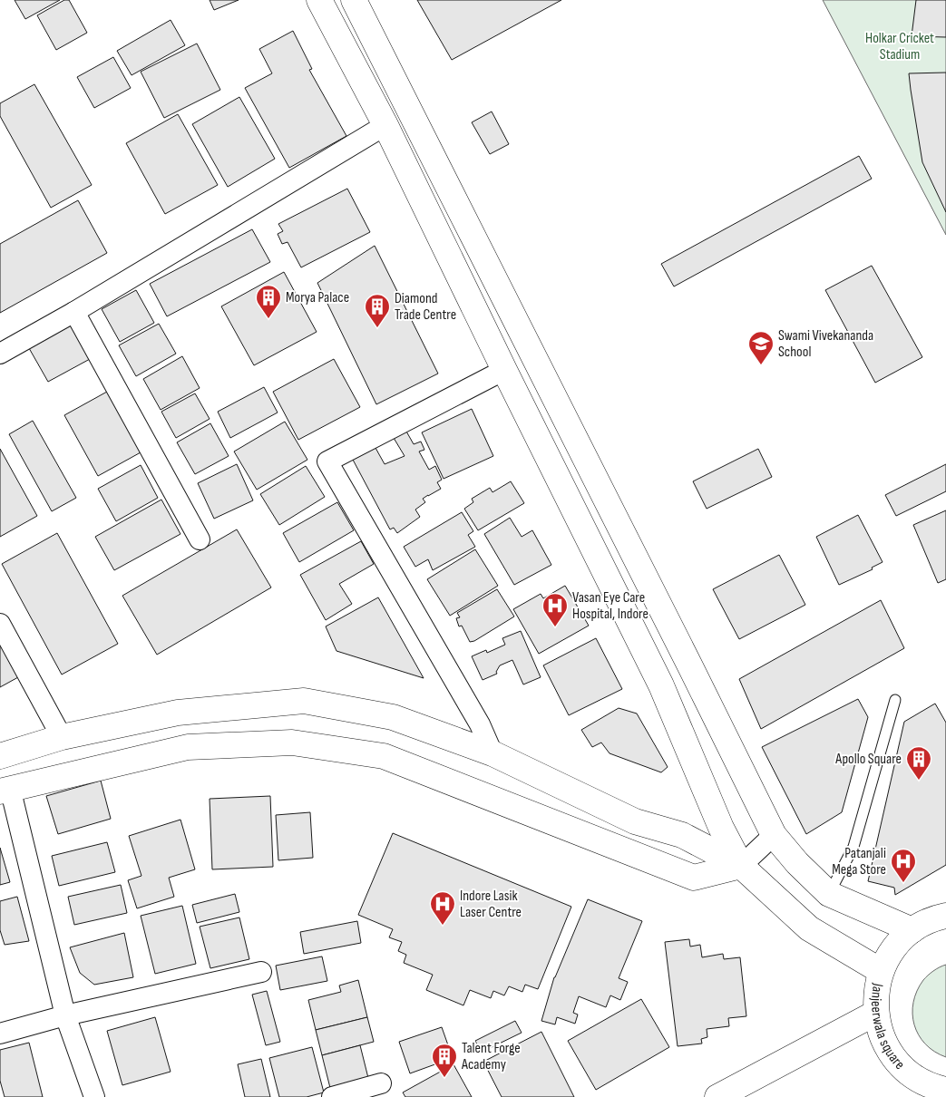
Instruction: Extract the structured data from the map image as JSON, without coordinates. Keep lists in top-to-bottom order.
{
  "streets": {
    "main road": ["Janjeerwala square"]
  },
  "parks": ["Holkar Cricket Stadium"],
  "places": {
    "building": [
      "Morya Palace",
      "Diamond Trade Centre",
      "Apollo Square",
      "Talent Forge Academy"
    ],
    "school or university": ["Swami Vivekananda School"],
    "hospital": ["Vasan Eye Care Hospital, Indore", "Patanjali Mega Store", "Indore Lasik Laser Centre"]
  }
}
